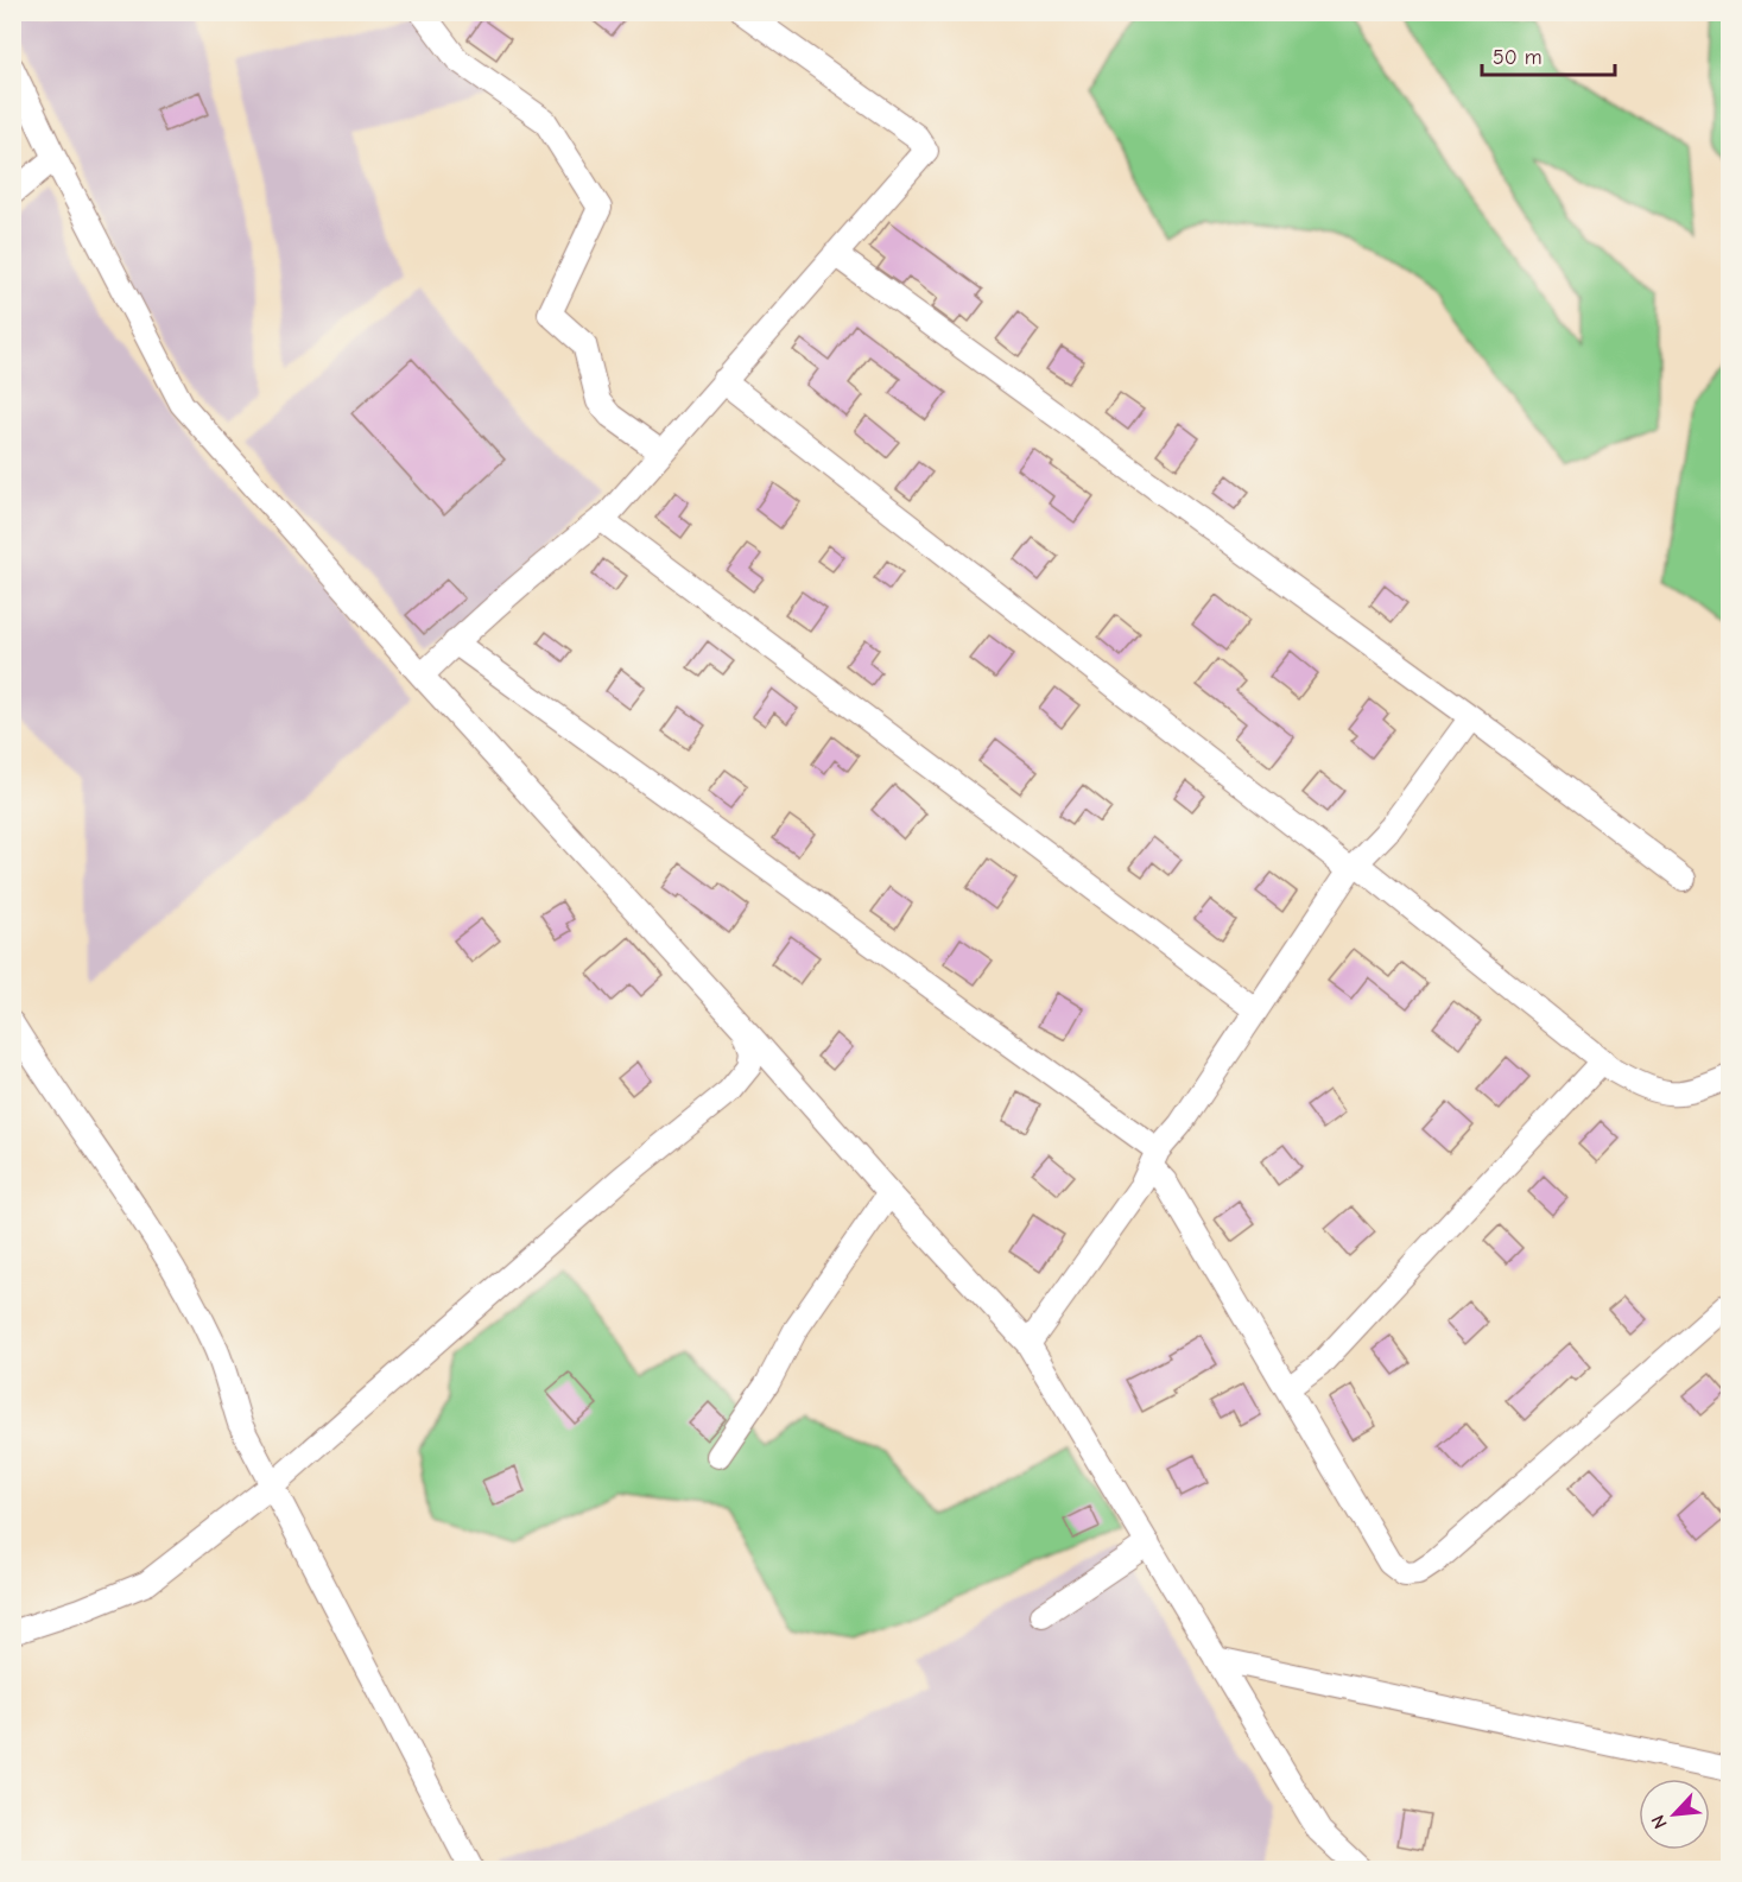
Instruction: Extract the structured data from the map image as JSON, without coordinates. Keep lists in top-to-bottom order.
{
  "scale_bar": "50 m",
  "north": "bottom left"
}
